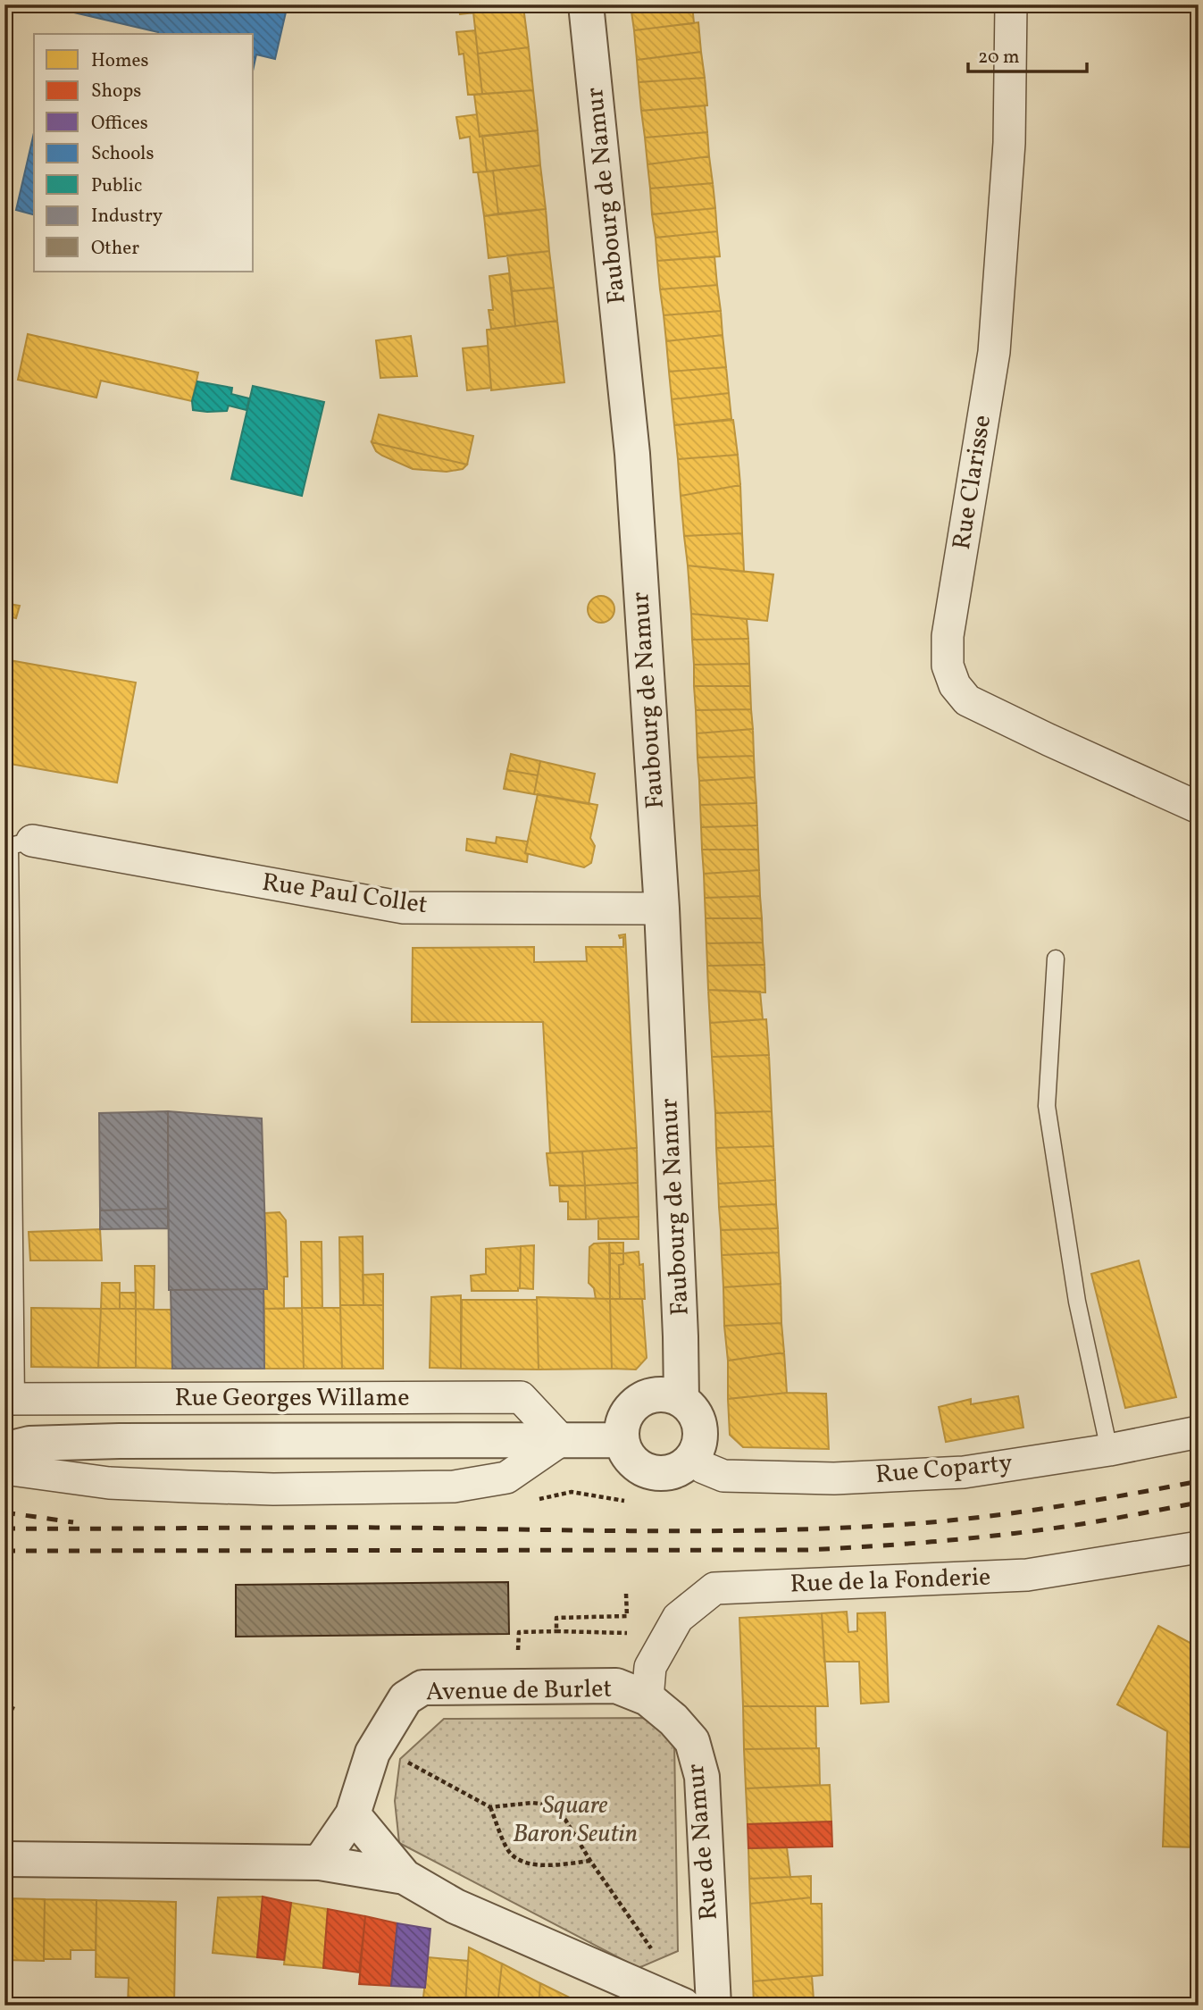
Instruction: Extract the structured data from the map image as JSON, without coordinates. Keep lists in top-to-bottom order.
{
  "streets": {
    "street": [
      "Faubourg de Namur",
      "Rue Clarisse",
      "Rue Paul Collet",
      "Rue Georges Willame",
      "Rue Coparty",
      "Rue de la Fonderie",
      "Avenue de Burlet",
      "Rue de Namur"
    ]
  },
  "crossings": [
    ["Faubourg de Namur", "Rue Paul Collet"],
    ["Faubourg de Namur", "Rue Georges Willame"],
    ["Faubourg de Namur", "Rue Coparty"],
    ["Rue Georges Willame", "Rue Coparty"],
    ["Rue de la Fonderie", "Avenue de Burlet"],
    ["Rue de la Fonderie", "Rue de Namur"],
    ["Avenue de Burlet", "Rue de Namur"]
  ],
  "parks": ["Square Baron Seutin"],
  "legend": [
    "Homes",
    "Shops",
    "Offices",
    "Schools",
    "Public",
    "Industry",
    "Other"
  ],
  "scale_bar": "20 m"
}
